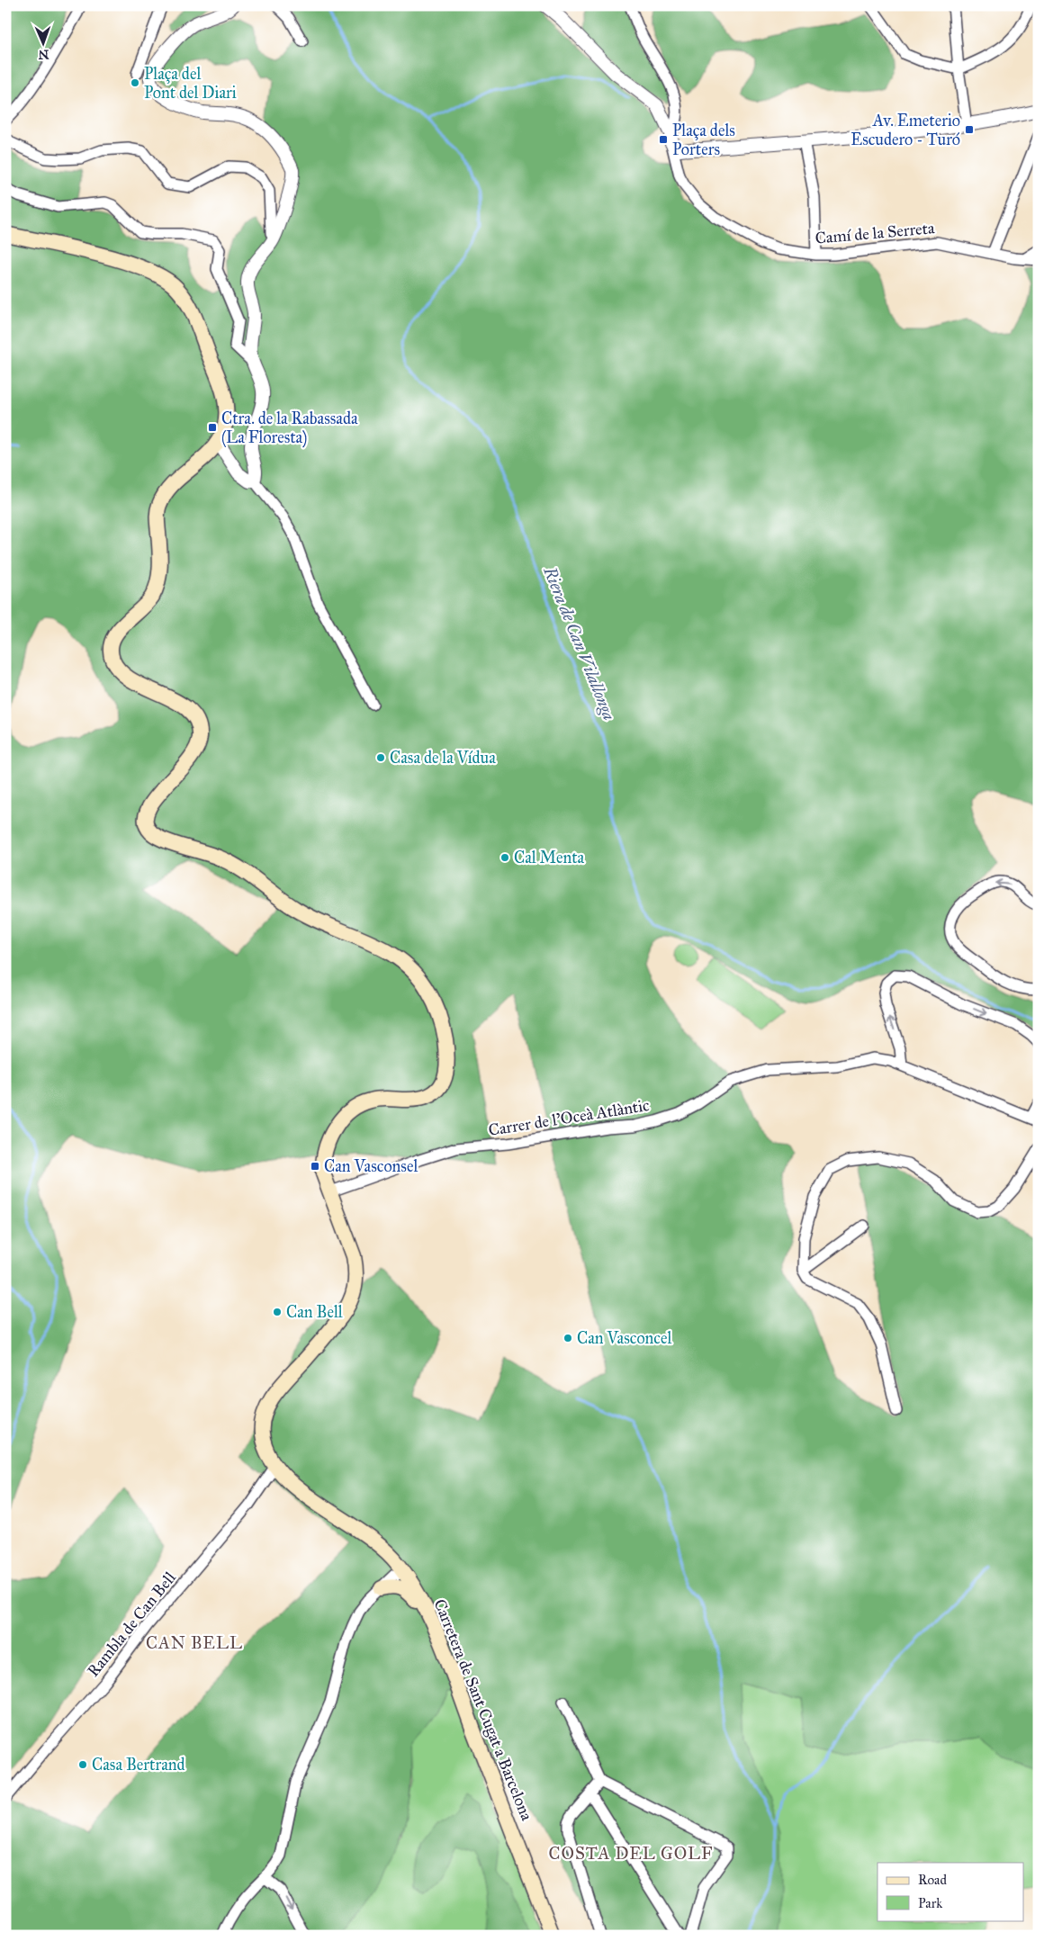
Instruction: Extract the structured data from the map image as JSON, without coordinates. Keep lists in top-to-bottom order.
{
  "streets": {
    "main road": ["Carretera de Sant Cugat a Barcelona"],
    "street": ["Camí de la Serreta", "Carrer de l'Oceà Atlàntic", "Rambla de Can Bell"]
  },
  "crossings": [
    ["Carrer de l'Oceà Atlàntic", "Carretera de Sant Cugat a Barcelona"],
    ["Rambla de Can Bell", "Carretera de Sant Cugat a Barcelona"]
  ],
  "districts": ["CAN BELL", "COSTA DEL GOLF"],
  "water": ["Riera de Can Vilallonga"],
  "places": {
    "other": [
      "Plaça del Pont del Diari",
      "Casa de la Vídua",
      "Cal Menta",
      "Can Bell",
      "Can Vasconcel",
      "Casa Bertrand"
    ],
    "transit": [
      "Av. Emeterio Escudero - Turó",
      "Plaça dels Porters",
      "Ctra. de la Rabassada (La Floresta)",
      "Can Vasconsel"
    ]
  },
  "legend": ["Road", "Park"],
  "north": "bottom"
}
